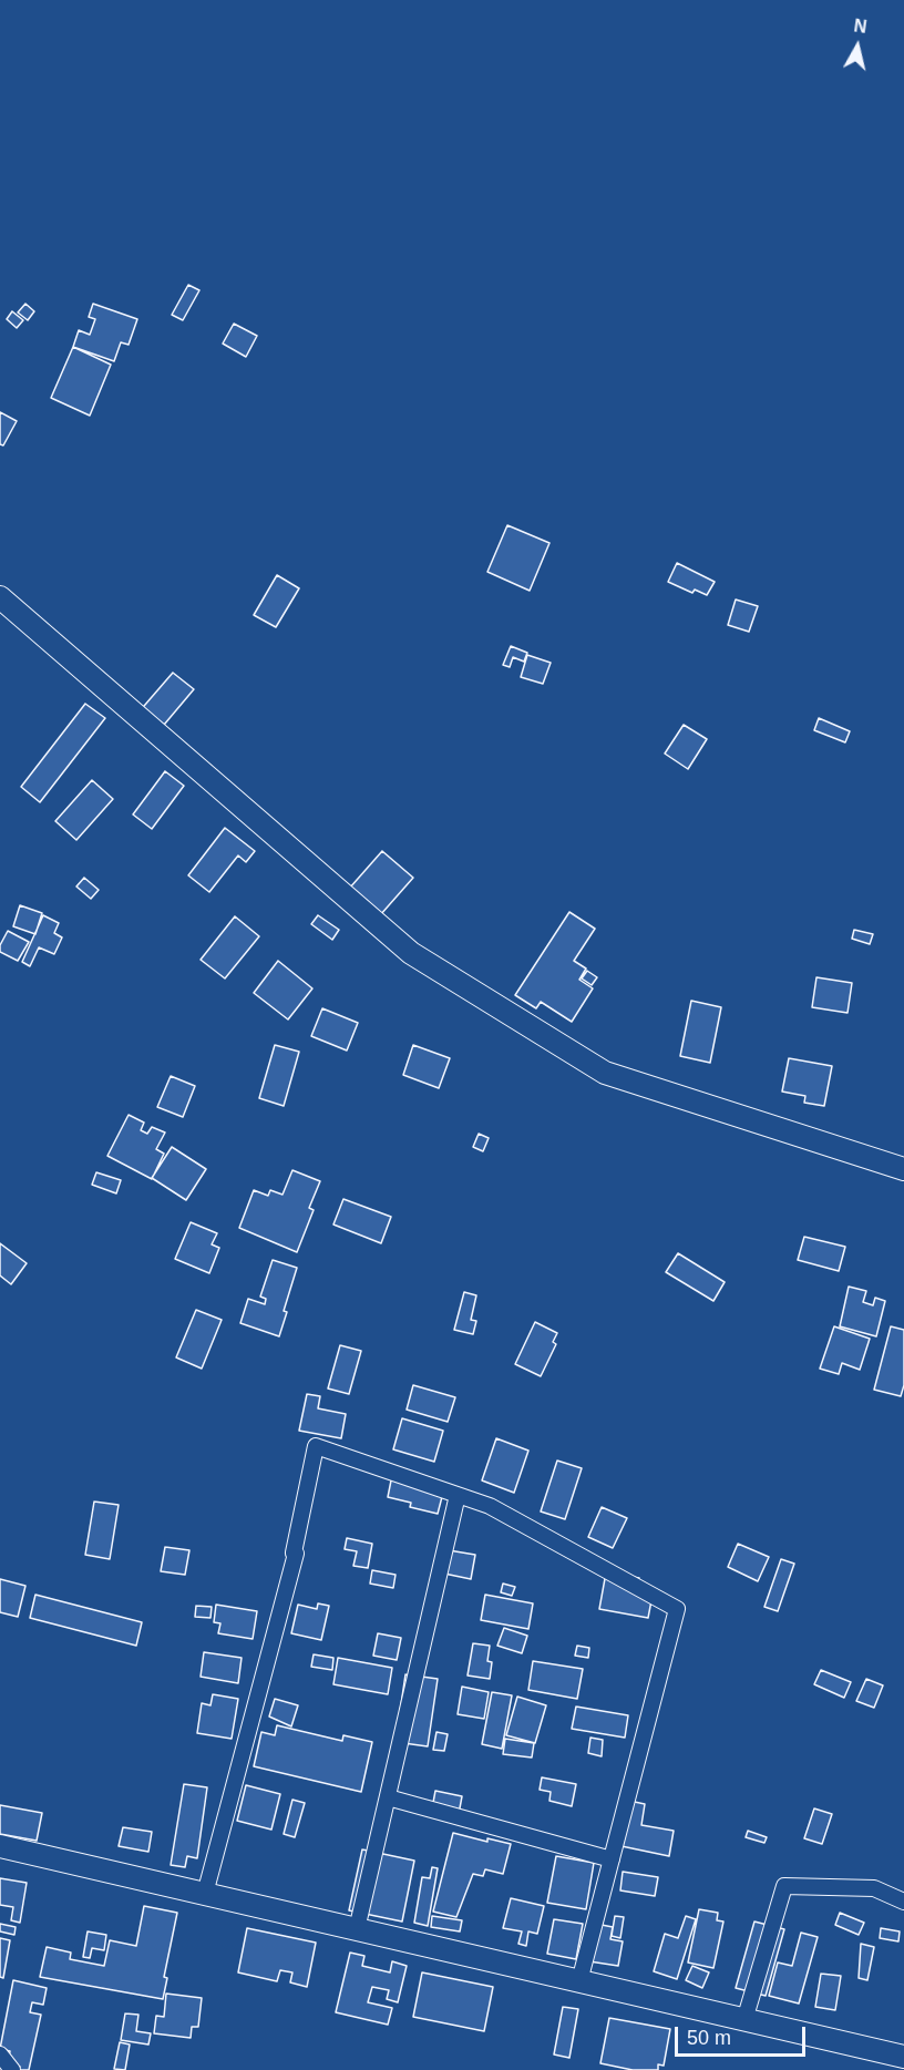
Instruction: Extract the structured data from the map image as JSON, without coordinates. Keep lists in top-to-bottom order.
{
  "scale_bar": "50 m",
  "north": "top"
}
